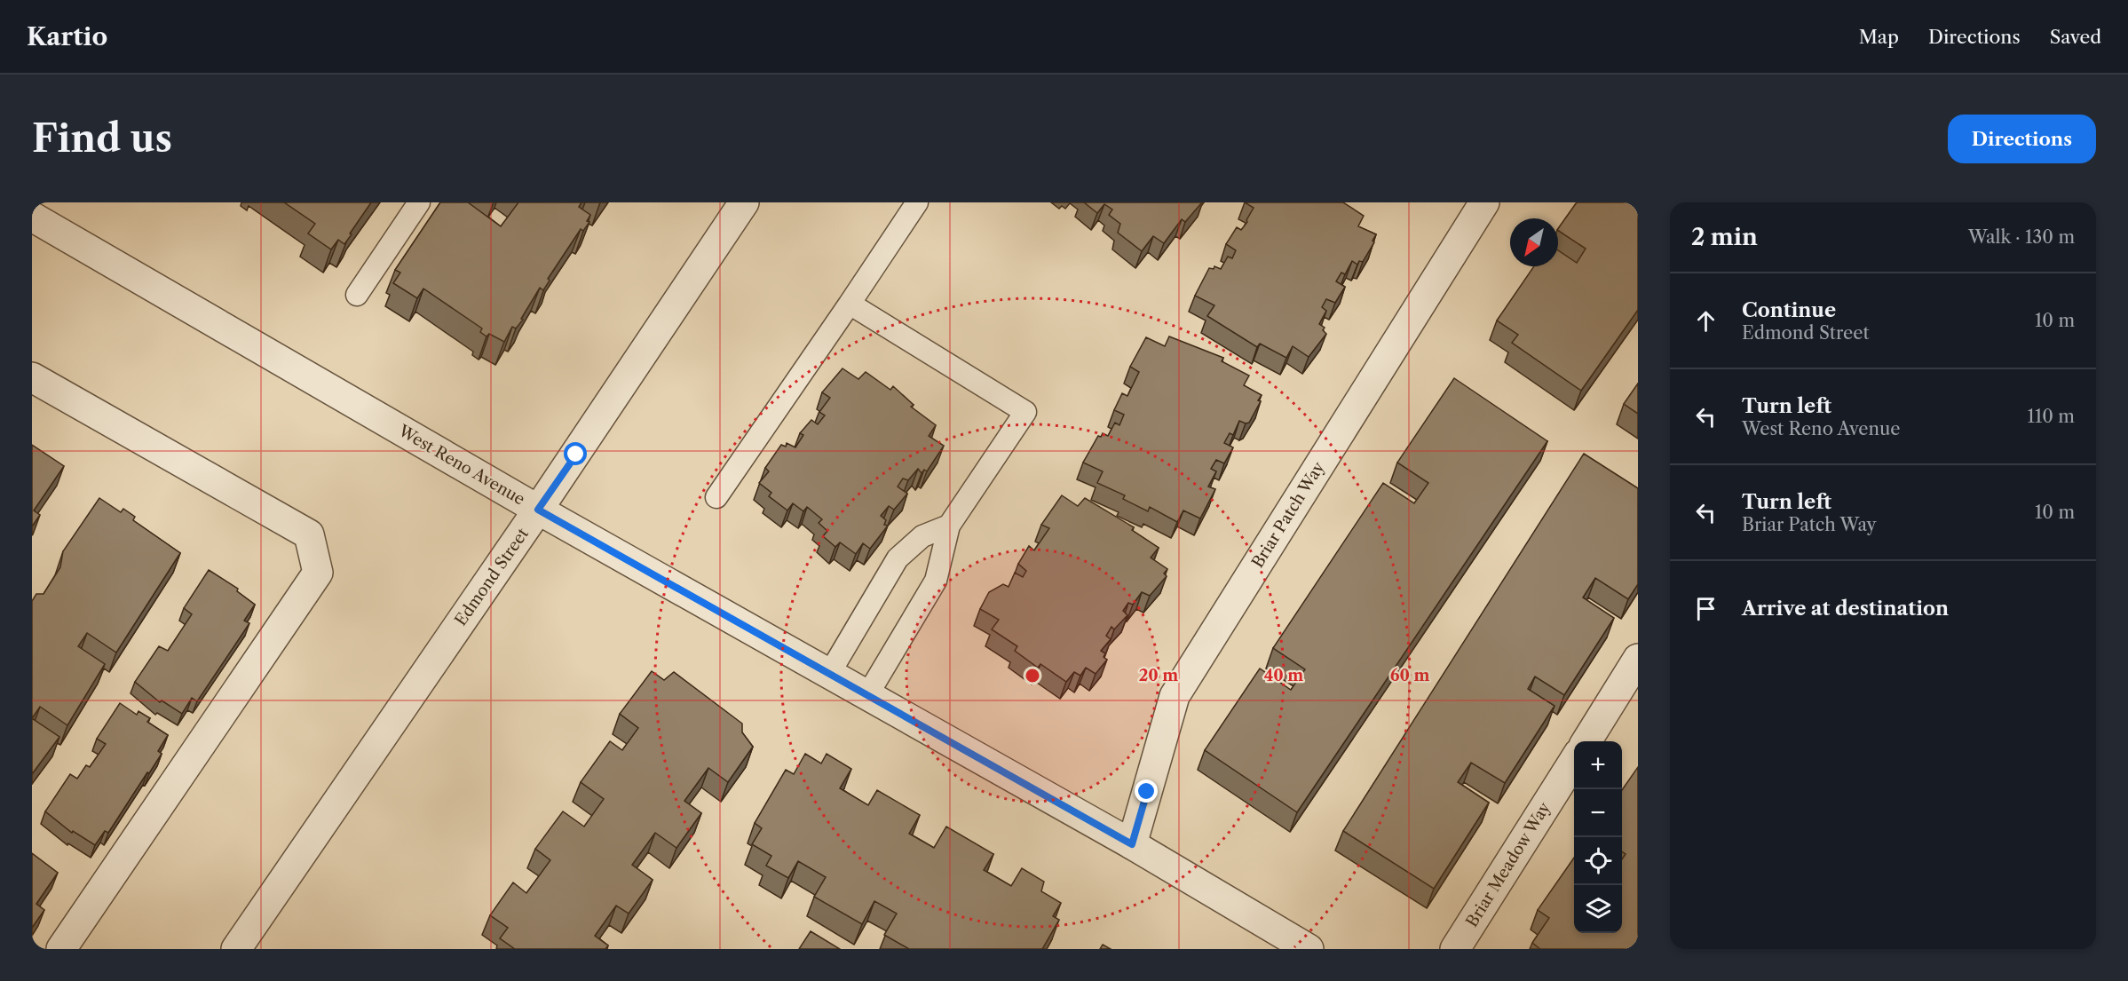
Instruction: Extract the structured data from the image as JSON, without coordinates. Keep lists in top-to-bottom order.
{
  "streets": {
    "street": [
      "West Reno Avenue",
      "Briar Patch Way",
      "Edmond Street",
      "Briar Meadow Way"
    ]
  },
  "crossings": [
    ["West Reno Avenue", "Briar Patch Way"],
    ["West Reno Avenue", "Edmond Street"]
  ],
  "north": "bottom left",
  "page": {
    "header": "Kartio",
    "nav": ["Map", "Directions", "Saved"],
    "buttons": "Directions",
    "title": "Find us",
    "heading": ["2 min", "Walk · 130 m"],
    "list": [
      ["Continue", "Edmond Street", "10 m"],
      ["Turn left", "West Reno Avenue", "110 m"],
      ["Turn left", "Briar Patch Way", "10 m"],
      "Arrive at destination"
    ],
    "map_buttons": ["+", "−"]
  },
  "rings": ["20 m", "40 m", "60 m"]
}
